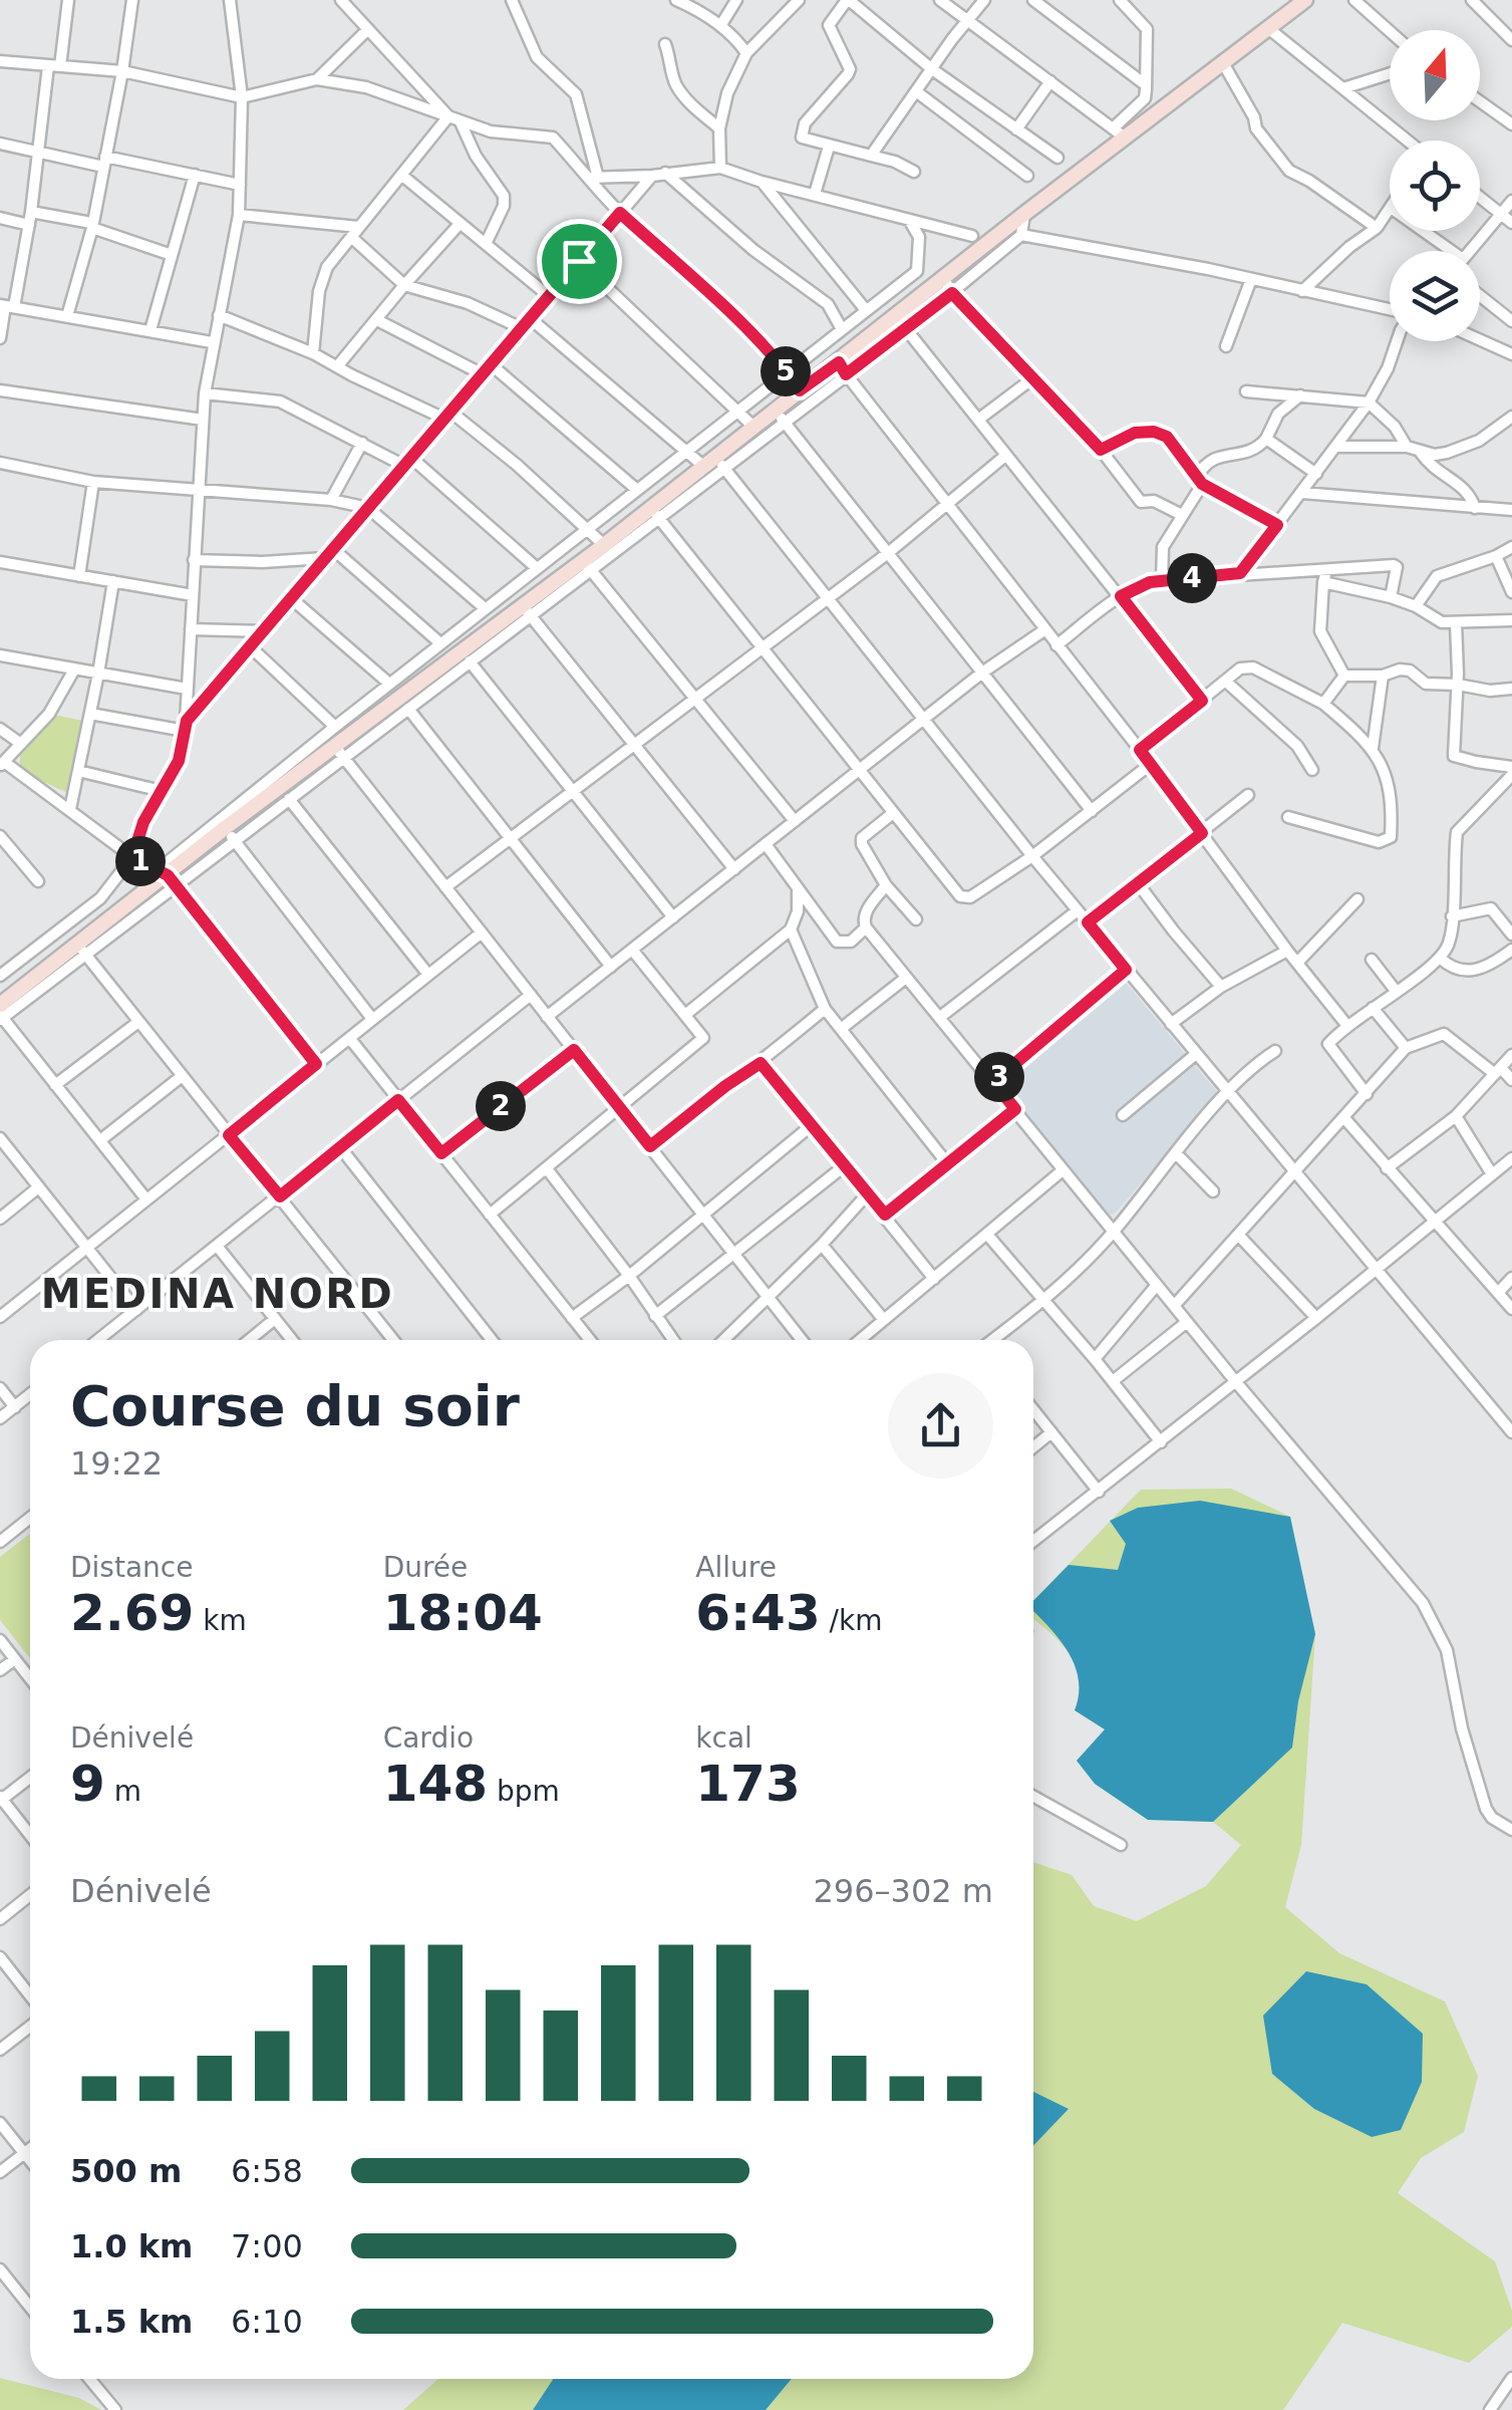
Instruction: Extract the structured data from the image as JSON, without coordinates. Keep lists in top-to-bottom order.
{
  "districts": ["MEDINA NORD"],
  "north": "top",
  "page": {
    "pins": [
      "5",
      "4",
      "1",
      "3",
      "2"
    ],
    "heading": ["Course du soir", "19:22"],
    "stats": [
      ["Distance", "2.69 km"],
      ["Durée", "18:04"],
      ["Allure", "6:43 /km"],
      ["Dénivelé", "9 m"],
      ["Cardio", "148 bpm"],
      ["kcal", "173"]
    ],
    "chart": ["Dénivelé", "296–302 m"],
    "list": [
      {
        "name": "500 m",
        "note": "6:58"
      },
      {
        "name": "1.0 km",
        "note": "7:00"
      },
      {
        "name": "1.5 km",
        "note": "6:10"
      }
    ]
  }
}
